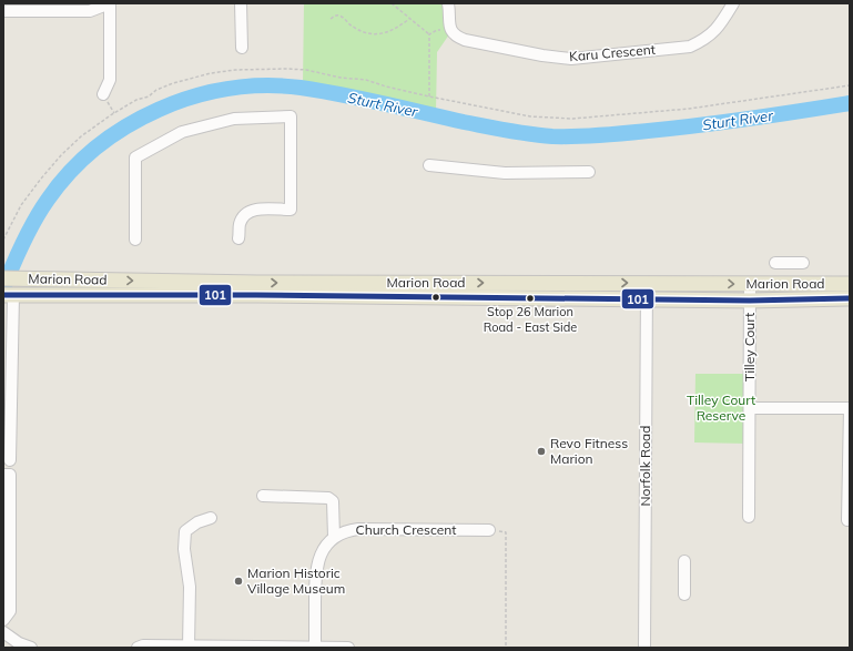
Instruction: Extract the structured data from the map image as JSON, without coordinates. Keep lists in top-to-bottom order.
{
  "streets": {
    "main road": ["Marion Road"],
    "street": [
      "Karu Crescent",
      "Tilley Court",
      "Norfolk Road",
      "Church Crescent"
    ]
  },
  "crossings": [
    ["Marion Road", "Tilley Court"],
    ["Marion Road", "Norfolk Road"]
  ],
  "water": ["Sturt River"],
  "parks": ["Tilley Court Reserve"],
  "places": ["Stop 26 Marion Road - East Side", "Revo Fitness Marion", "Marion Historic Village Museum"],
  "lines": ["transit line 101"]
}
